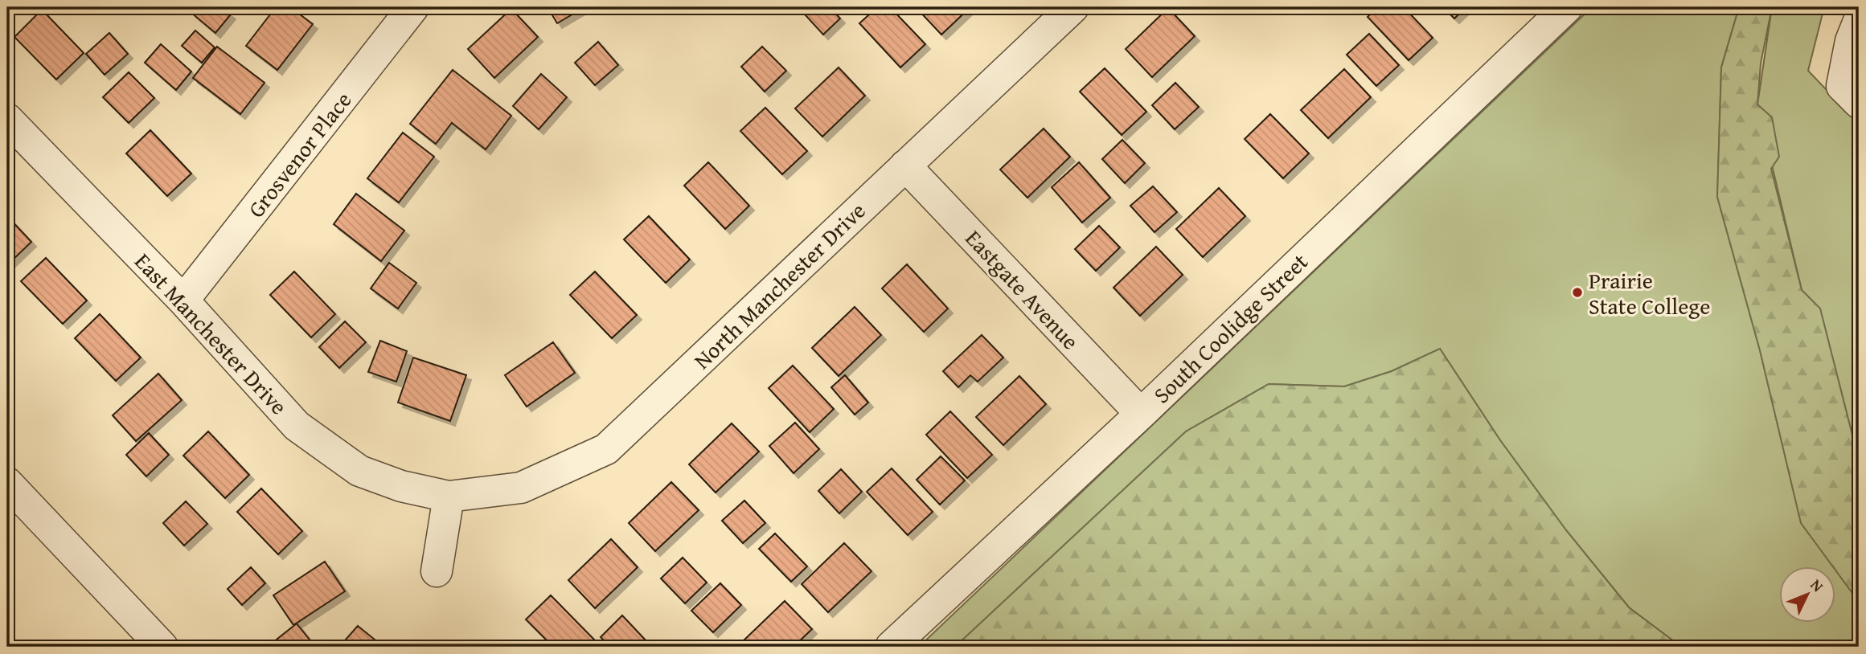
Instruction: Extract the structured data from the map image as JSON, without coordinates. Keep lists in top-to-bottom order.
{
  "streets": {
    "street": [
      "Grosvenor Place",
      "North Manchester Drive",
      "Eastgate Avenue",
      "South Coolidge Street",
      "East Manchester Drive"
    ]
  },
  "crossings": [
    ["Grosvenor Place", "East Manchester Drive"],
    ["North Manchester Drive", "Eastgate Avenue"],
    ["North Manchester Drive", "East Manchester Drive"],
    ["Eastgate Avenue", "South Coolidge Street"]
  ],
  "places": ["Prairie State College"],
  "north": "top right"
}
